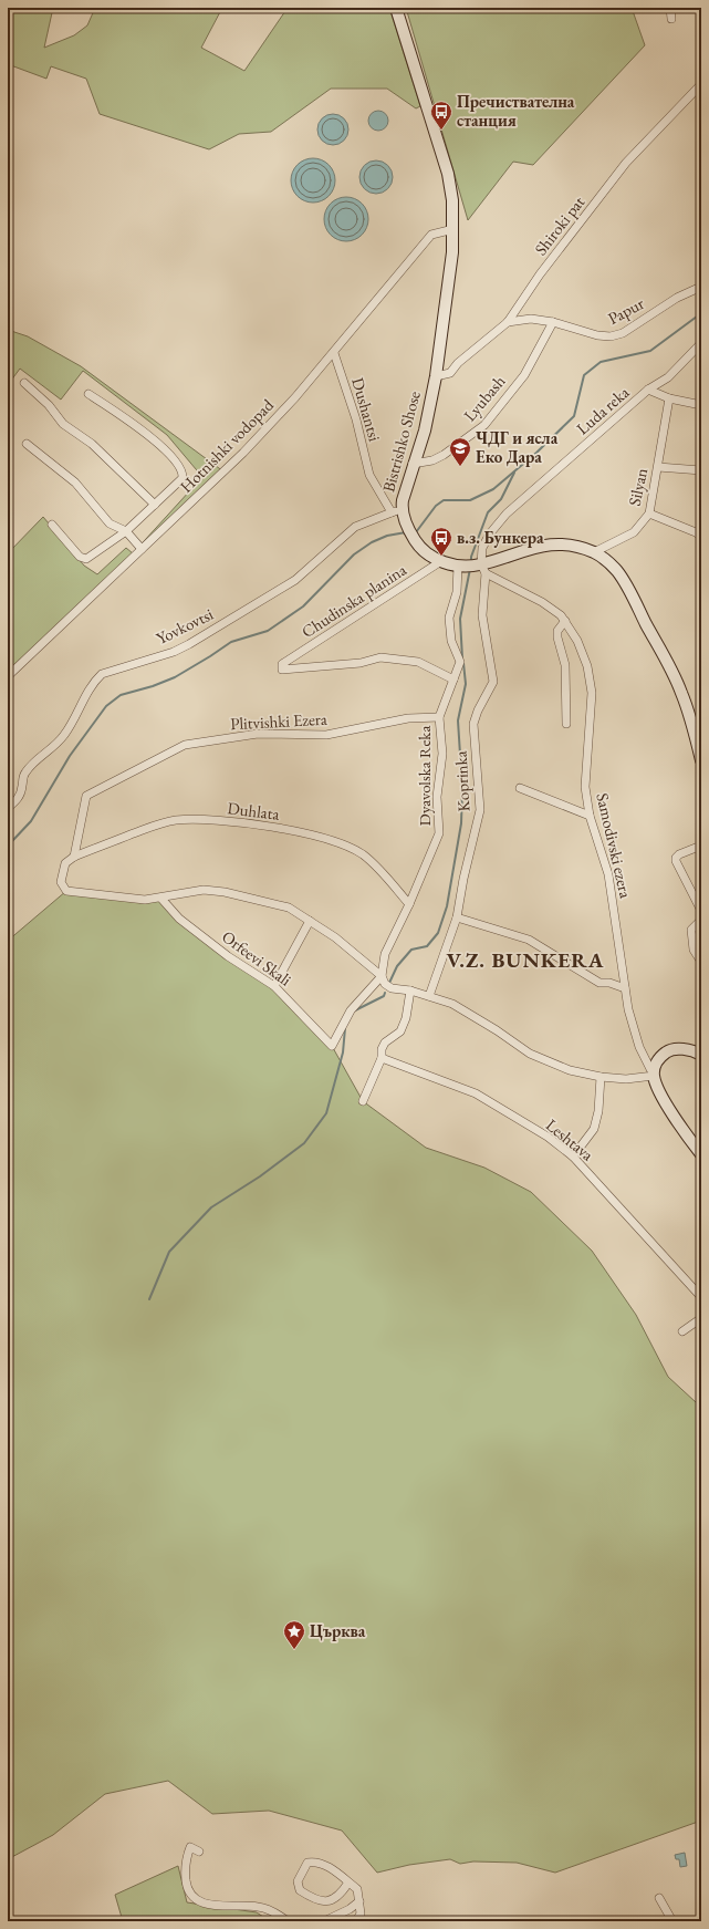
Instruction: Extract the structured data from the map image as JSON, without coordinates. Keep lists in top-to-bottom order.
{
  "streets": {
    "street": [
      "Shiroki pat",
      "Papur",
      "Lyubash",
      "Dushantsi",
      "Luda reka",
      "Bistrishko Shose",
      "Hotnishki vodopad",
      "Silyan",
      "Chudinska planina",
      "Yovkovtsi",
      "Plitvishki Ezera",
      "Dyavolska Reka",
      "Koprinka",
      "Duhlata",
      "Samodivski ezera",
      "Orfeevi Skali",
      "Leshtava"
    ]
  },
  "crossings": [
    ["Shiroki pat", "Papur"],
    ["Shiroki pat", "Bistrishko Shose"],
    ["Papur", "Lyubash"],
    ["Lyubash", "Bistrishko Shose"],
    ["Dushantsi", "Bistrishko Shose"],
    ["Dushantsi", "Hotnishki vodopad"],
    ["Dushantsi", "Yovkovtsi"],
    ["Luda reka", "Bistrishko Shose"],
    ["Luda reka", "Koprinka"],
    ["Luda reka", "Samodivski ezera"],
    ["Bistrishko Shose", "Hotnishki vodopad"],
    ["Bistrishko Shose", "Silyan"],
    ["Bistrishko Shose", "Chudinska planina"],
    ["Bistrishko Shose", "Yovkovtsi"],
    ["Bistrishko Shose", "Dyavolska Reka"],
    ["Bistrishko Shose", "Koprinka"],
    ["Bistrishko Shose", "Samodivski ezera"],
    ["Chudinska planina", "Dyavolska Reka"],
    ["Plitvishki Ezera", "Dyavolska Reka"],
    ["Plitvishki Ezera", "Duhlata"],
    ["Dyavolska Reka", "Duhlata"],
    ["Dyavolska Reka", "Orfeevi Skali"],
    ["Koprinka", "Samodivski ezera"]
  ],
  "districts": ["V.Z. BUNKERA"],
  "places": {
    "bus stop": ["Пречиствателна станция", "в.з. Бункера"],
    "school or university": ["ЧДГ и ясла Еко Дара"],
    "place": ["Църква"]
  }
}
